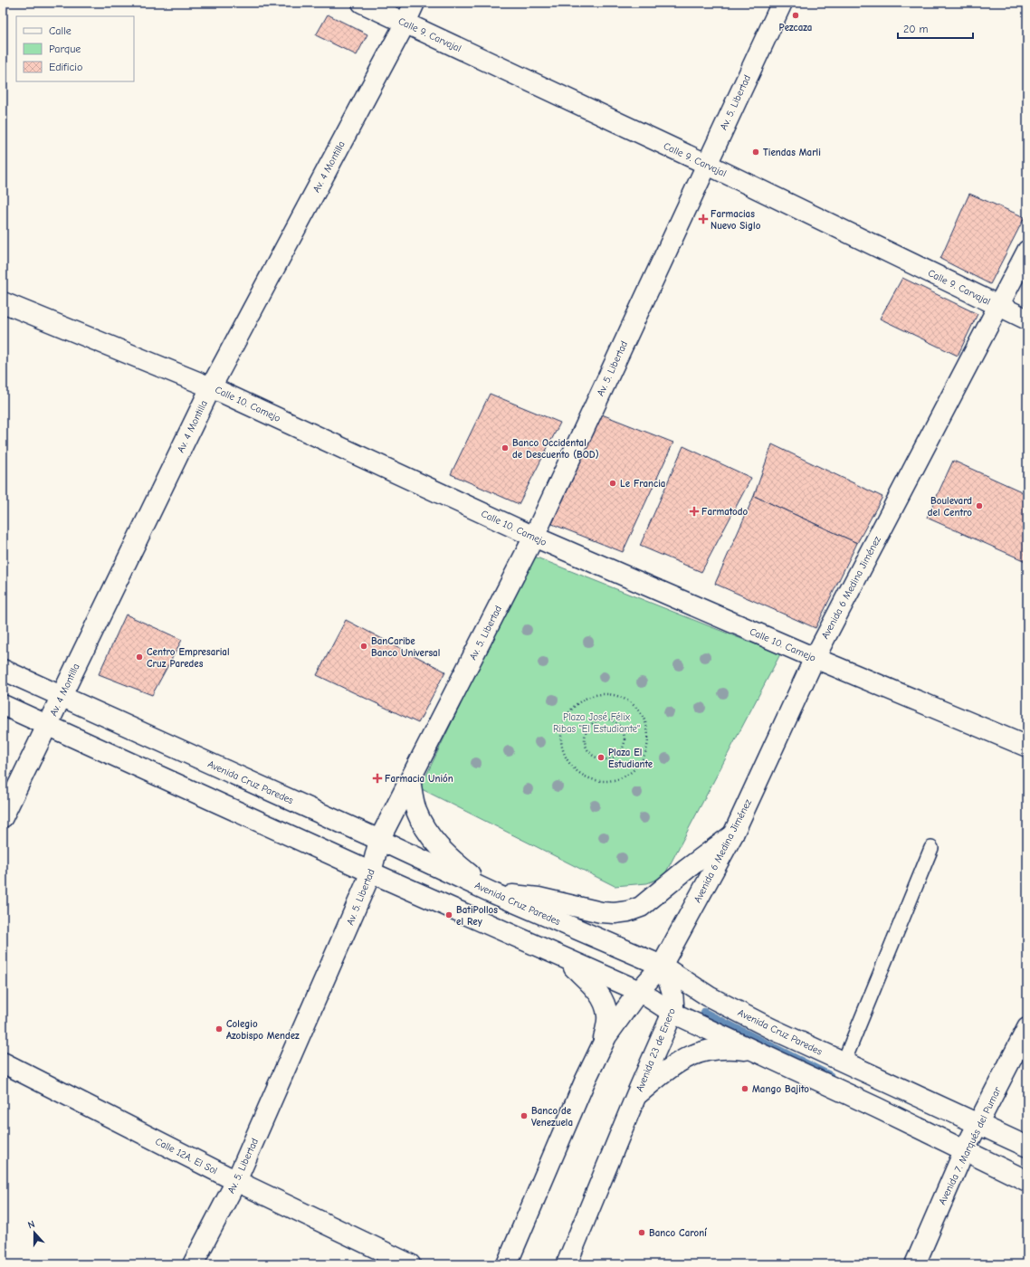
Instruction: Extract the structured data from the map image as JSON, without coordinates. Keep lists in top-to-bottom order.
{
  "streets": {
    "street": [
      "Calle 9. Carvajal",
      "Av. 5. Libertad",
      "Av. 4 Montilla",
      "Calle 10. Camejo",
      "Avenida 6 Medina Jiménez",
      "Avenida Cruz Paredes",
      "Avenida 23 de Enero",
      "Avenida 7. Marqués del Pumar",
      "Calle 12A. El Sol"
    ]
  },
  "crossings": [
    ["Calle 9. Carvajal", "Av. 5. Libertad"],
    ["Calle 9. Carvajal", "Av. 4 Montilla"],
    ["Calle 9. Carvajal", "Avenida 6 Medina Jiménez"],
    ["Av. 5. Libertad", "Calle 10. Camejo"],
    ["Av. 5. Libertad", "Avenida Cruz Paredes"],
    ["Av. 5. Libertad", "Calle 12A. El Sol"],
    ["Av. 4 Montilla", "Calle 10. Camejo"],
    ["Av. 4 Montilla", "Avenida Cruz Paredes"],
    ["Calle 10. Camejo", "Avenida 6 Medina Jiménez"],
    ["Avenida 6 Medina Jiménez", "Avenida Cruz Paredes"],
    ["Avenida 6 Medina Jiménez", "Avenida 23 de Enero"],
    ["Avenida Cruz Paredes", "Avenida 23 de Enero"],
    ["Avenida Cruz Paredes", "Avenida 7. Marqués del Pumar"]
  ],
  "parks": ["Plaza José Félix Ribas \"El Estudiante\""],
  "places": {
    "other": [
      "Pezcaza",
      "Tiendas Marli",
      "Banco Occidental de Descuento (BOD)",
      "Le Francia",
      "Boulevard del Centro",
      "BanCaribe Banco Universal",
      "Centro Empresarial Cruz Paredes",
      "Plaza El Estudiante",
      "BatiPollos el Rey",
      "Colegio Azobispo Mendez",
      "Mango Bajito",
      "Banco de Venezuela",
      "Banco Caroní"
    ],
    "health": ["Farmacias Nuevo Siglo", "Farmatodo", "Farmacia Unión"]
  },
  "legend": ["Calle", "Parque", "Edificio"],
  "scale_bar": "20 m",
  "north": "top"
}
